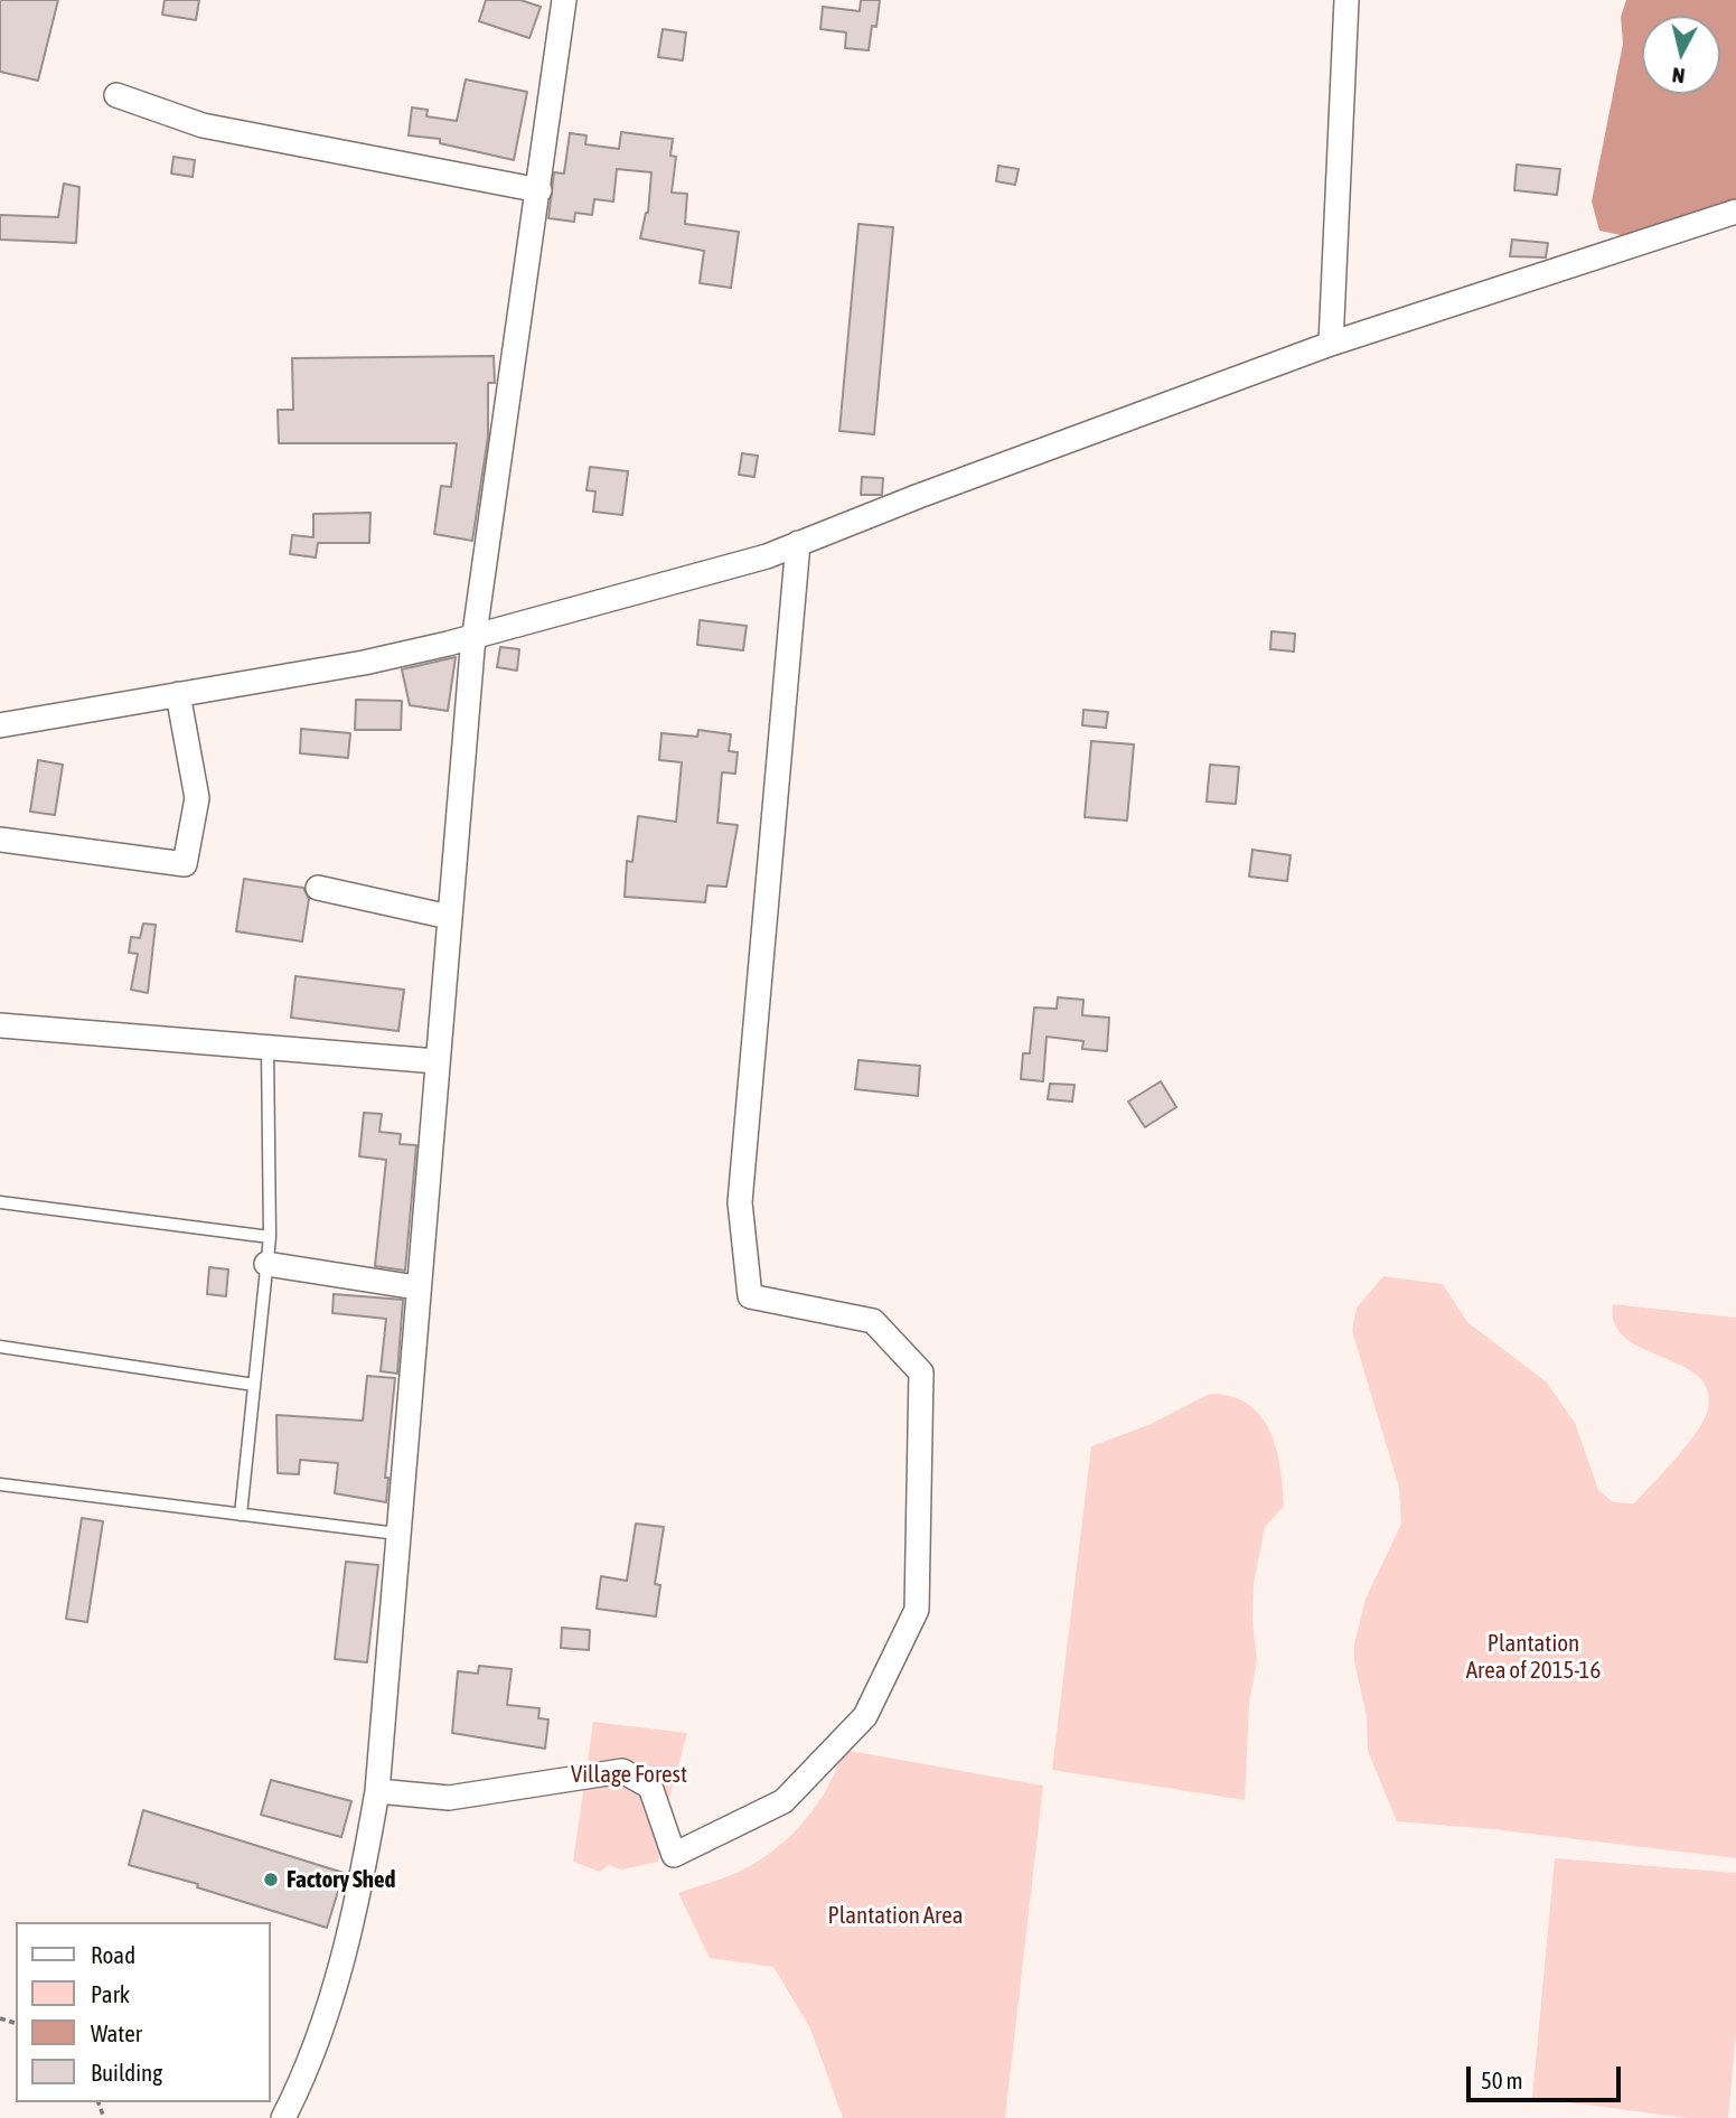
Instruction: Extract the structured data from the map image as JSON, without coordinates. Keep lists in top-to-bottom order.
{
  "parks": ["Plantation Area of 2015-16", "Village Forest", "Plantation Area"],
  "places": ["Factory Shed"],
  "legend": [
    "Road",
    "Park",
    "Water",
    "Building"
  ],
  "scale_bar": "50 m",
  "north": "bottom"
}
